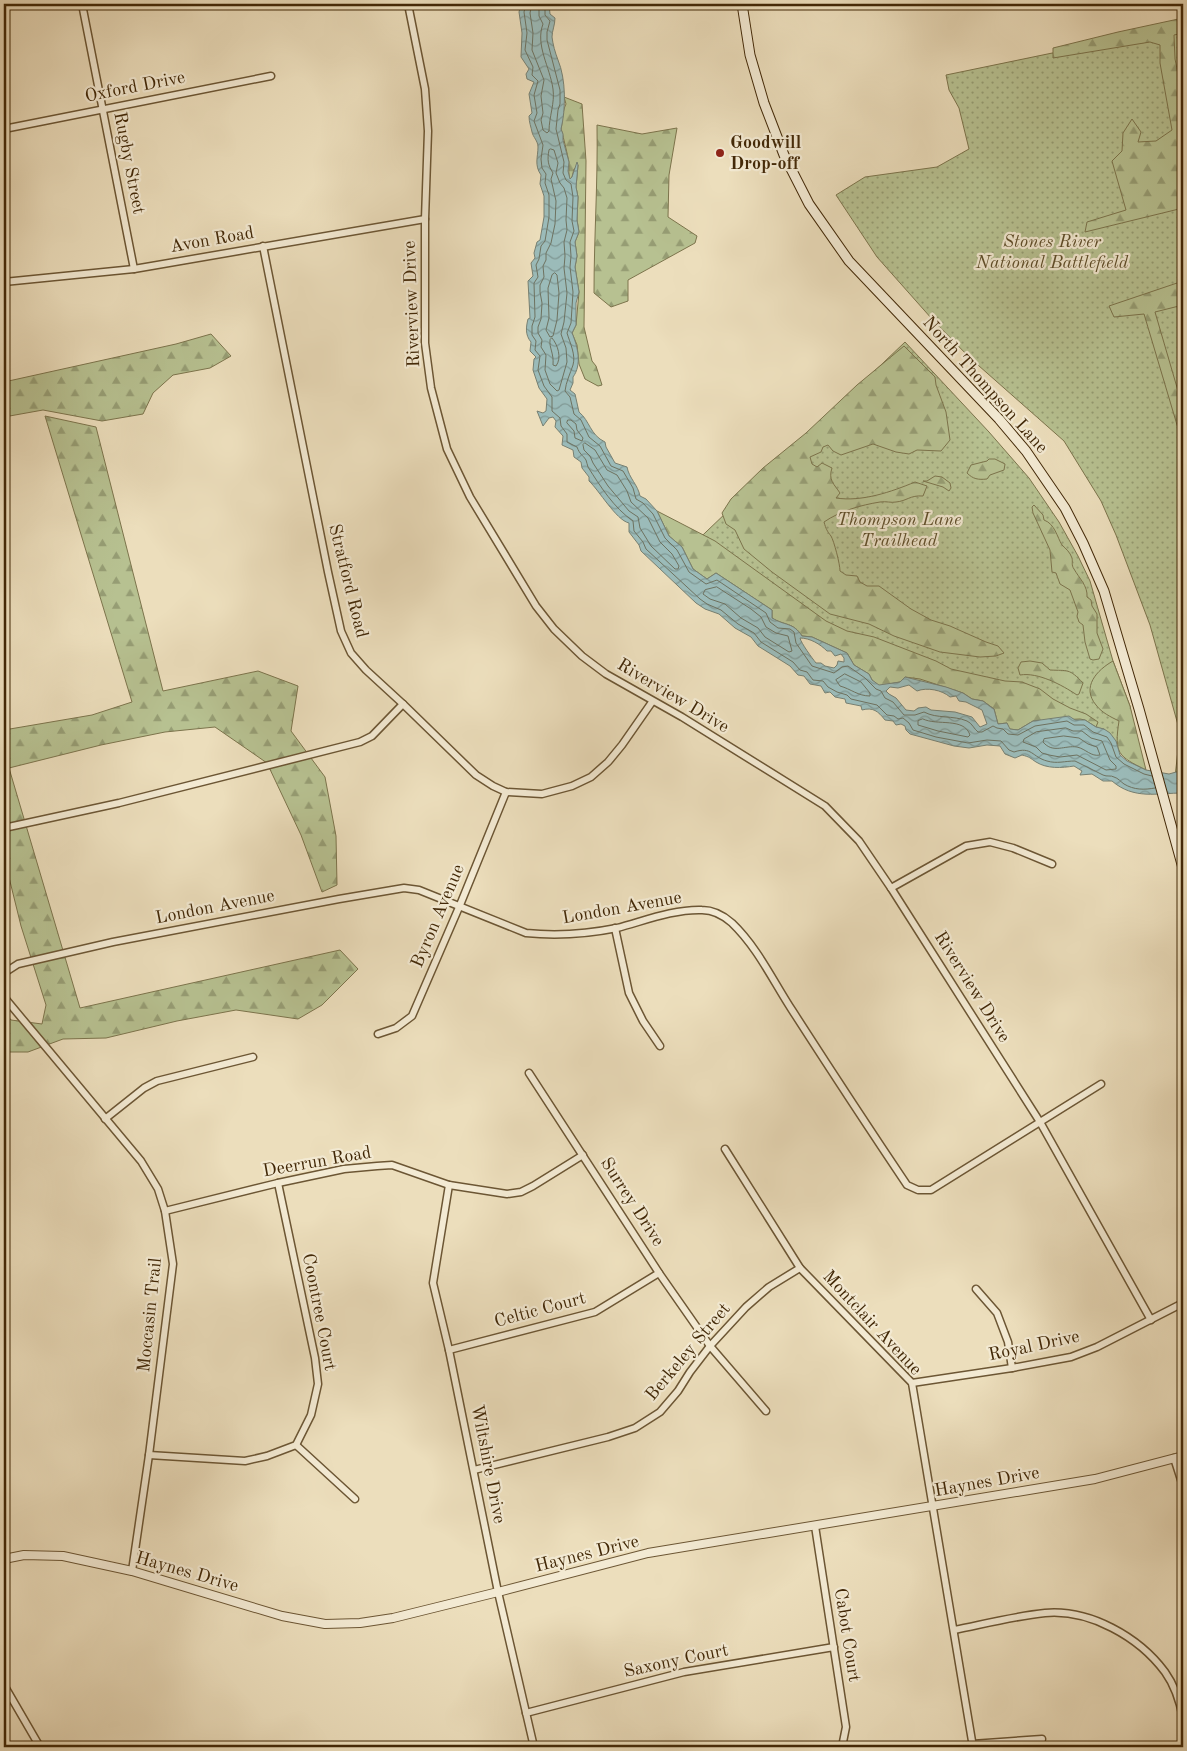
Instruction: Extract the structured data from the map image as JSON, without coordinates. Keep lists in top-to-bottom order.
{
  "streets": {
    "main road": ["North Thompson Lane"],
    "street": [
      "Oxford Drive",
      "Rugby Street",
      "Avon Road",
      "Riverview Drive",
      "Stratford Road",
      "London Avenue",
      "Byron Avenue",
      "Deerrun Road",
      "Surrey Drive",
      "Celtic Court",
      "Coontree Court",
      "Moccasin Trail",
      "Montclair Avenue",
      "Royal Drive",
      "Berkeley Street",
      "Wiltshire Drive",
      "Haynes Drive",
      "Cabot Court",
      "Saxony Court"
    ]
  },
  "crossings": [
    ["Oxford Drive", "Rugby Street"],
    ["Rugby Street", "Avon Road"],
    ["Avon Road", "Riverview Drive"],
    ["Avon Road", "Stratford Road"],
    ["Riverview Drive", "Stratford Road"],
    ["Riverview Drive", "London Avenue"],
    ["Riverview Drive", "Royal Drive"],
    ["Stratford Road", "Byron Avenue"],
    ["London Avenue", "Byron Avenue"],
    ["Deerrun Road", "Surrey Drive"],
    ["Deerrun Road", "Coontree Court"],
    ["Deerrun Road", "Moccasin Trail"],
    ["Deerrun Road", "Wiltshire Drive"],
    ["Surrey Drive", "Celtic Court"],
    ["Surrey Drive", "Berkeley Street"],
    ["Celtic Court", "Wiltshire Drive"],
    ["Moccasin Trail", "Haynes Drive"],
    ["Montclair Avenue", "Royal Drive"],
    ["Montclair Avenue", "Berkeley Street"],
    ["Montclair Avenue", "Haynes Drive"],
    ["Berkeley Street", "Wiltshire Drive"],
    ["Wiltshire Drive", "Haynes Drive"],
    ["Wiltshire Drive", "Saxony Court"],
    ["Haynes Drive", "Cabot Court"],
    ["Cabot Court", "Saxony Court"]
  ],
  "parks": ["Stones River National Battlefield", "Thompson Lane Trailhead"],
  "places": ["Goodwill Drop-off"]
}
